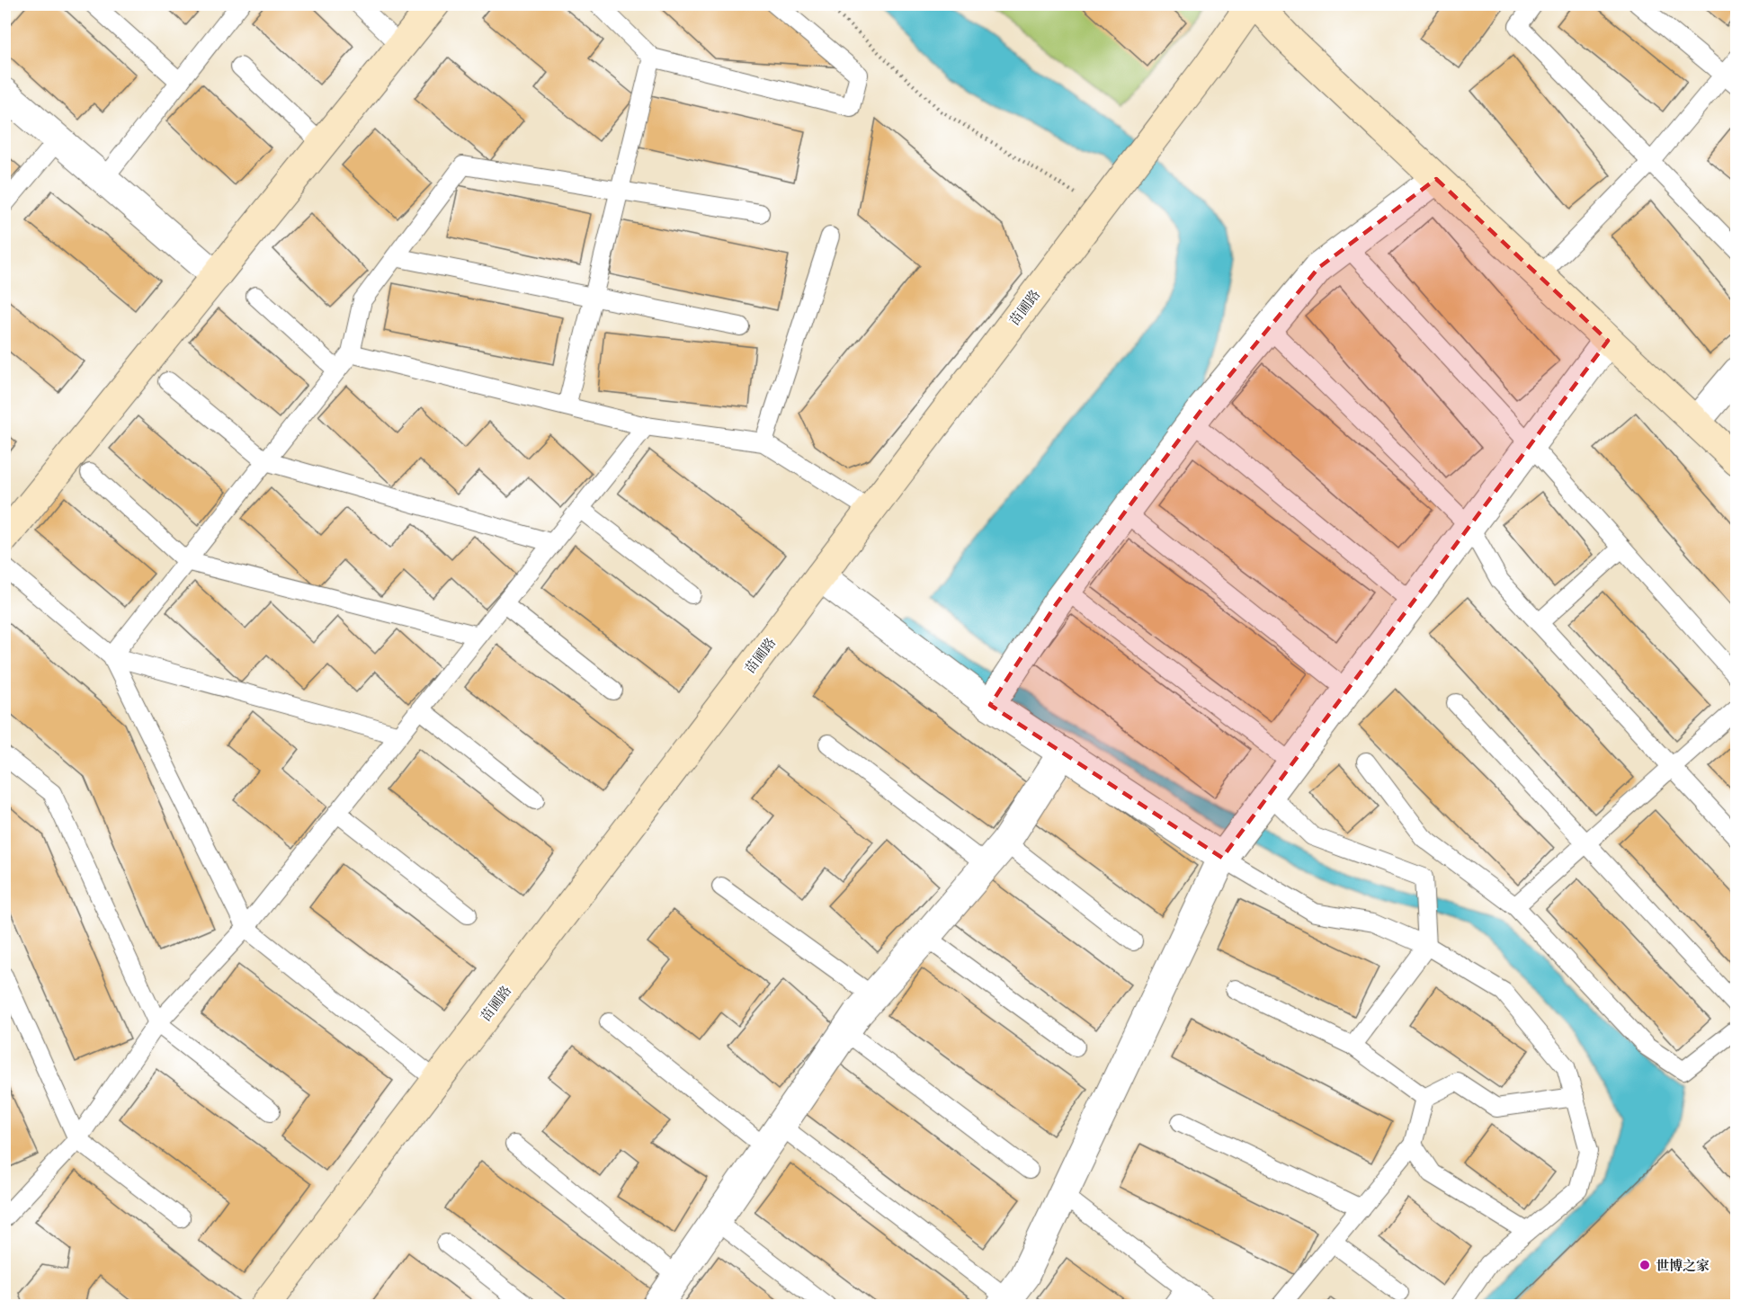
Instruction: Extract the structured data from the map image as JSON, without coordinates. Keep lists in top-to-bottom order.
{
  "streets": {
    "street": ["苗圃路"]
  },
  "places": ["世博之家"]
}
